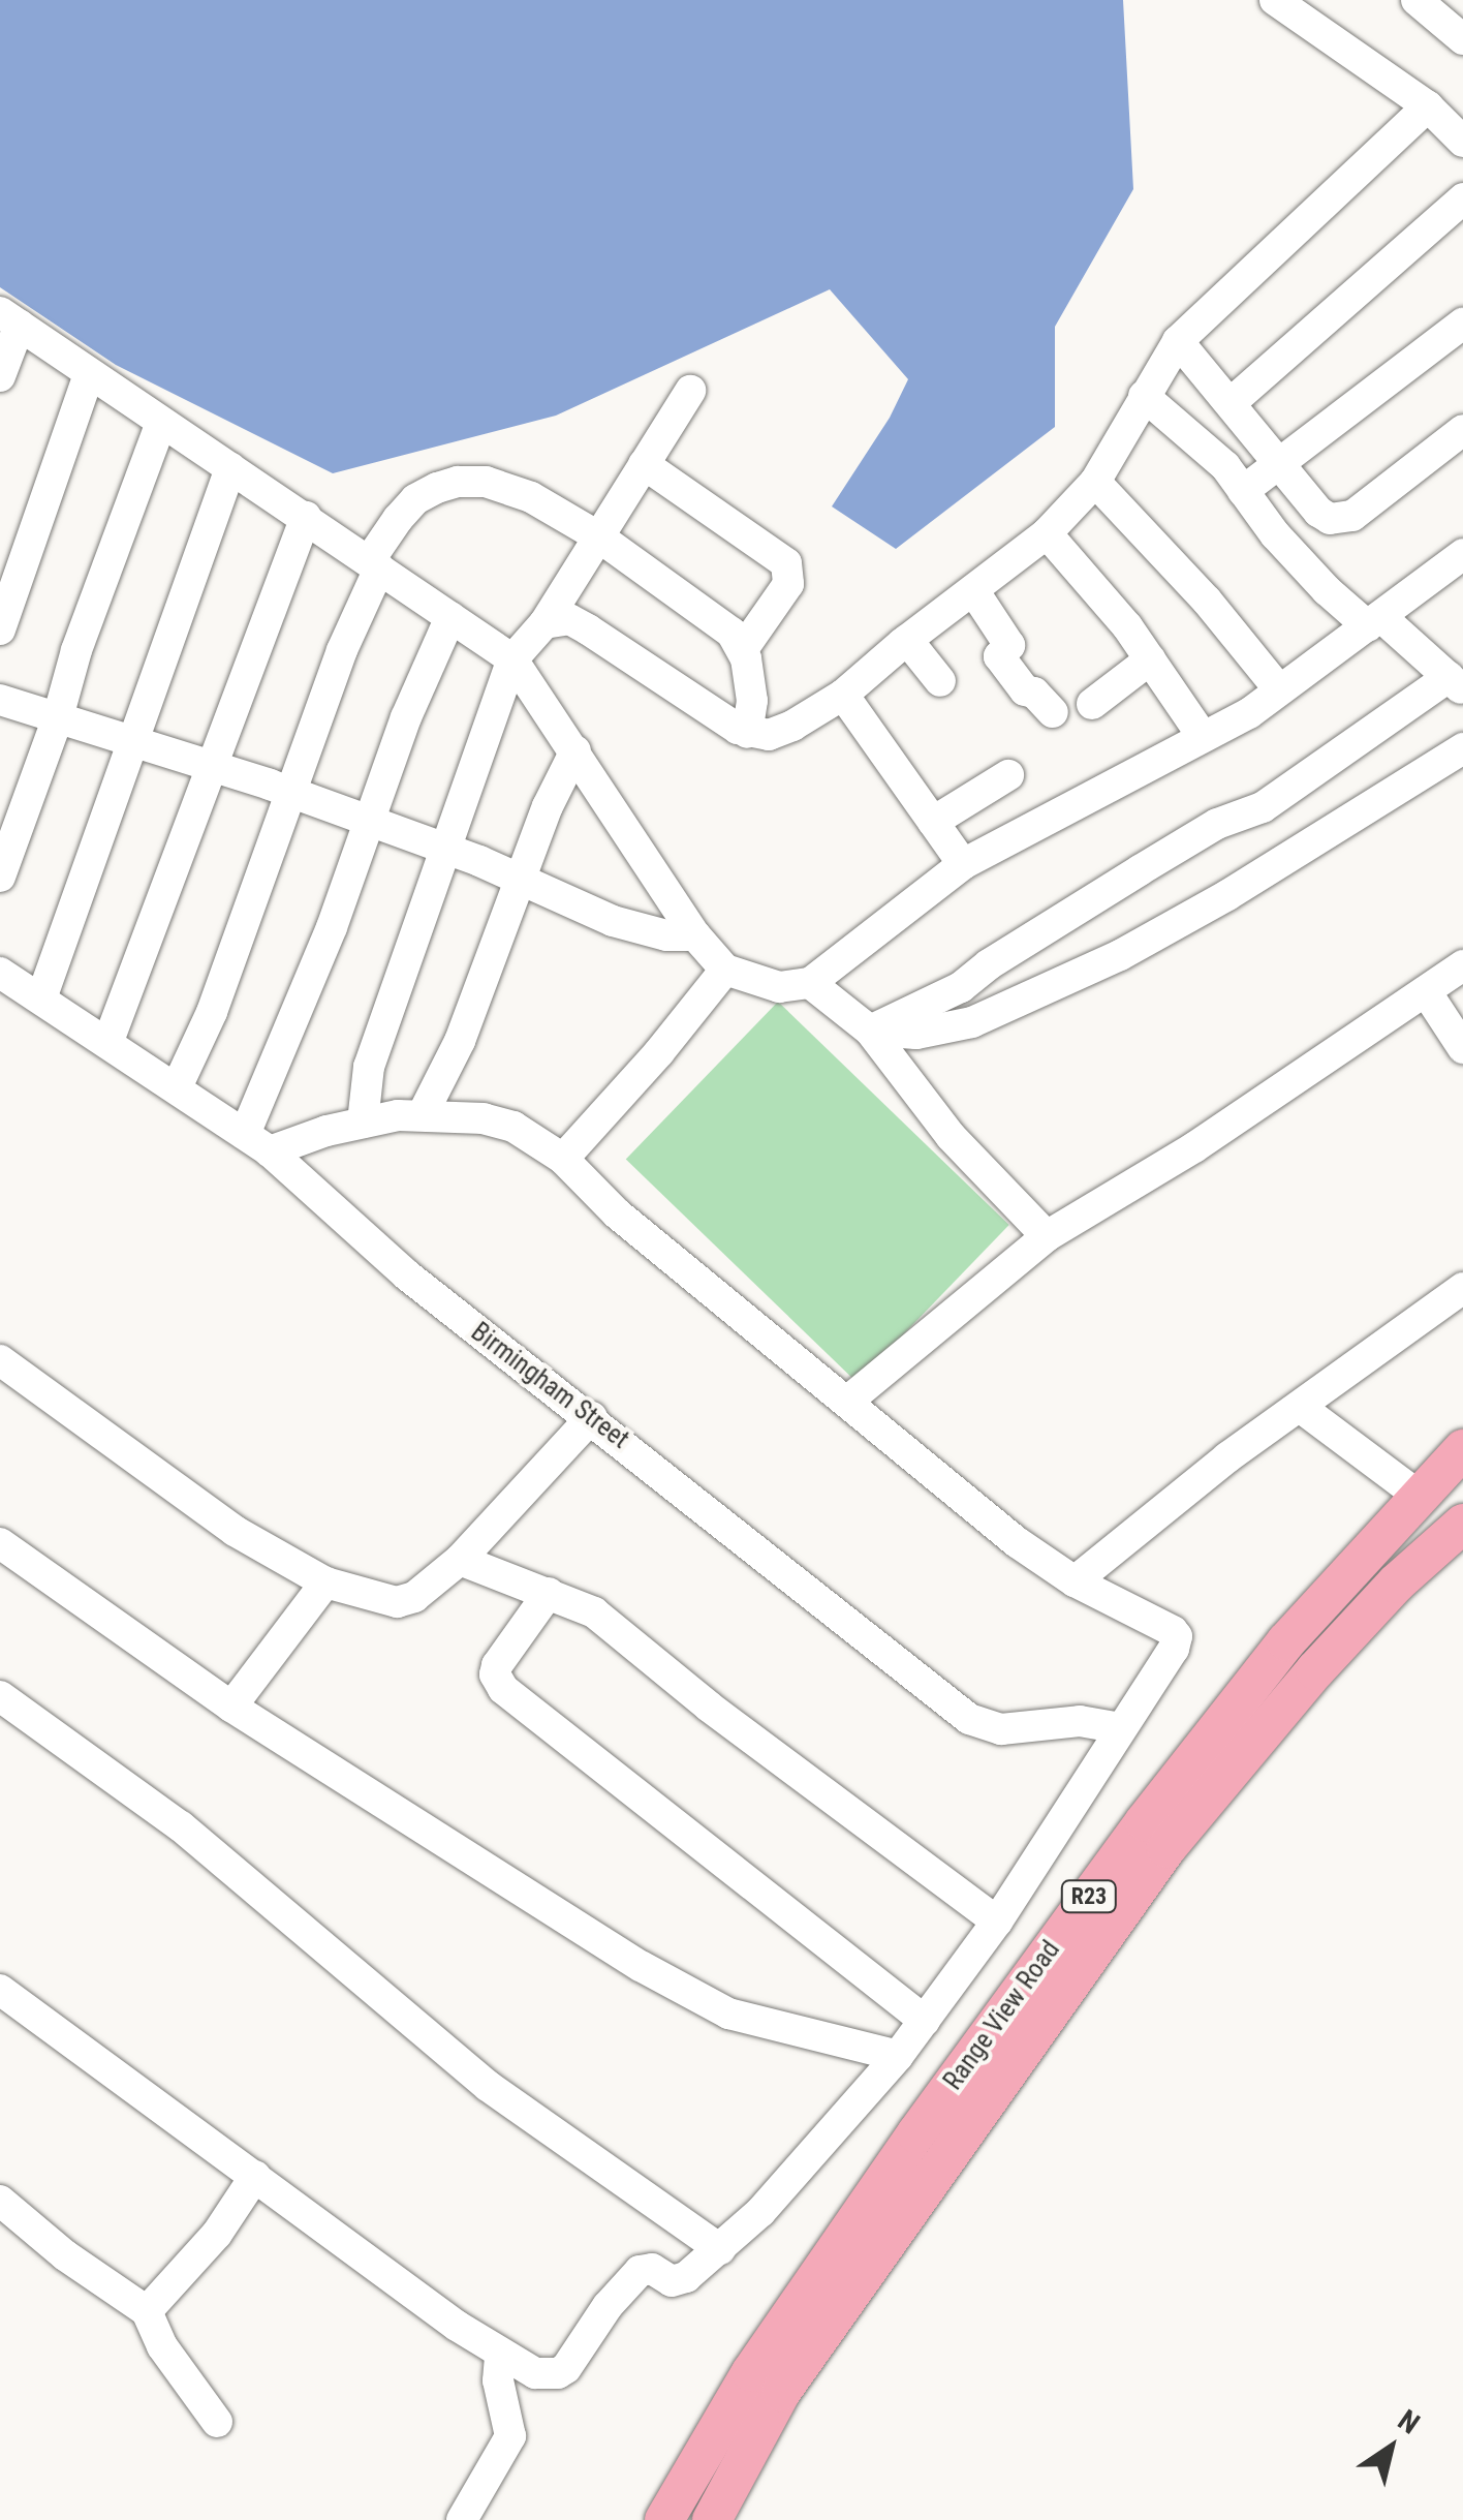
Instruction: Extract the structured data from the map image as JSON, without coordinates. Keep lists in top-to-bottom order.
{
  "streets": {
    "main road": ["R23", "Range View Road"],
    "street": ["Birmingham Street"]
  },
  "north": "top right"
}
